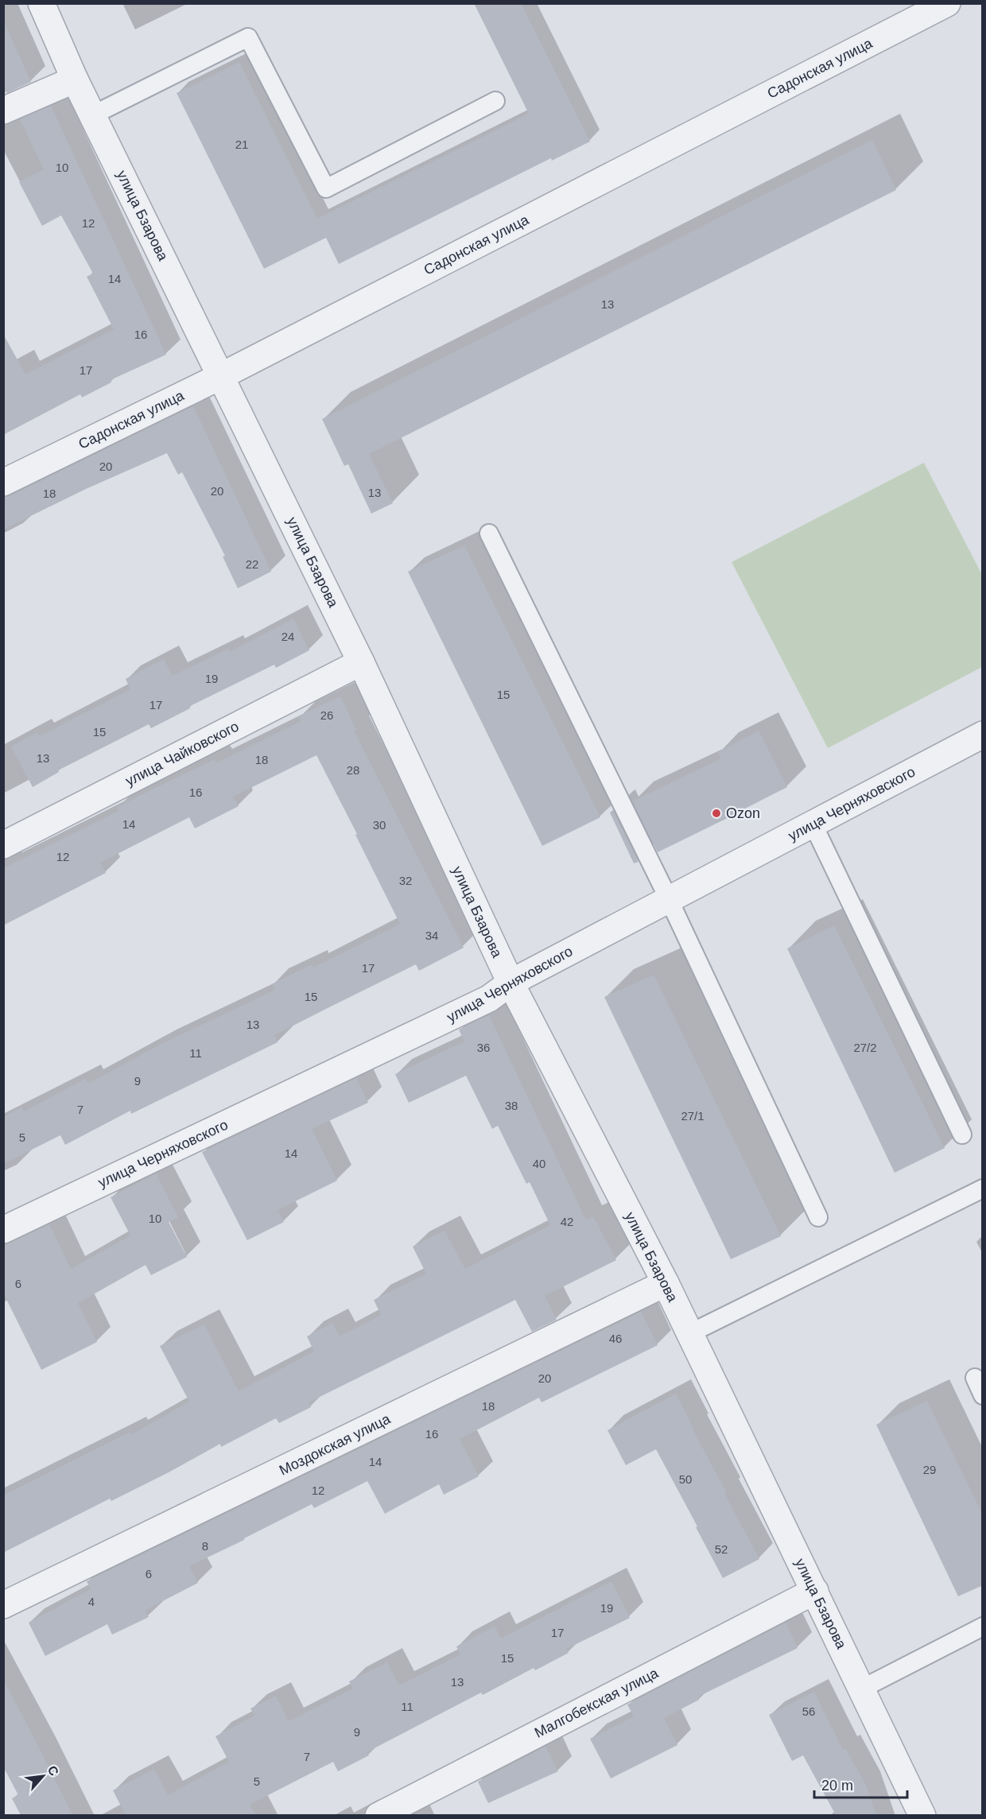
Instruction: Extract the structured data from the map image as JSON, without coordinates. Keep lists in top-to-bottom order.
{
  "streets": {
    "street": [
      "Садонская улица",
      "улица Бзарова",
      "улица Чайковского",
      "улица Черняховского",
      "Моздокская улица",
      "Малгобекская улица"
    ]
  },
  "crossings": [
    ["Садонская улица", "улица Бзарова"],
    ["улица Бзарова", "улица Чайковского"],
    ["улица Бзарова", "улица Черняховского"],
    ["улица Бзарова", "Моздокская улица"],
    ["улица Бзарова", "Малгобекская улица"]
  ],
  "places": ["Ozon"],
  "house_numbers": [
    "21",
    "10",
    "12",
    "14",
    "13",
    "16",
    "17",
    "20",
    "20",
    "13",
    "18",
    "22",
    "24",
    "19",
    "15",
    "17",
    "26",
    "15",
    "13",
    "18",
    "28",
    "16",
    "14",
    "30",
    "12",
    "32",
    "34",
    "17",
    "15",
    "13",
    "36",
    "27/2",
    "11",
    "9",
    "38",
    "7",
    "27/1",
    "5",
    "14",
    "40",
    "10",
    "42",
    "6",
    "46",
    "20",
    "18",
    "16",
    "14",
    "29",
    "50",
    "12",
    "8",
    "52",
    "6",
    "4",
    "19",
    "17",
    "15",
    "13",
    "11",
    "56",
    "9",
    "7",
    "5"
  ],
  "scale_bar": "20 m",
  "north": "top right"
}
